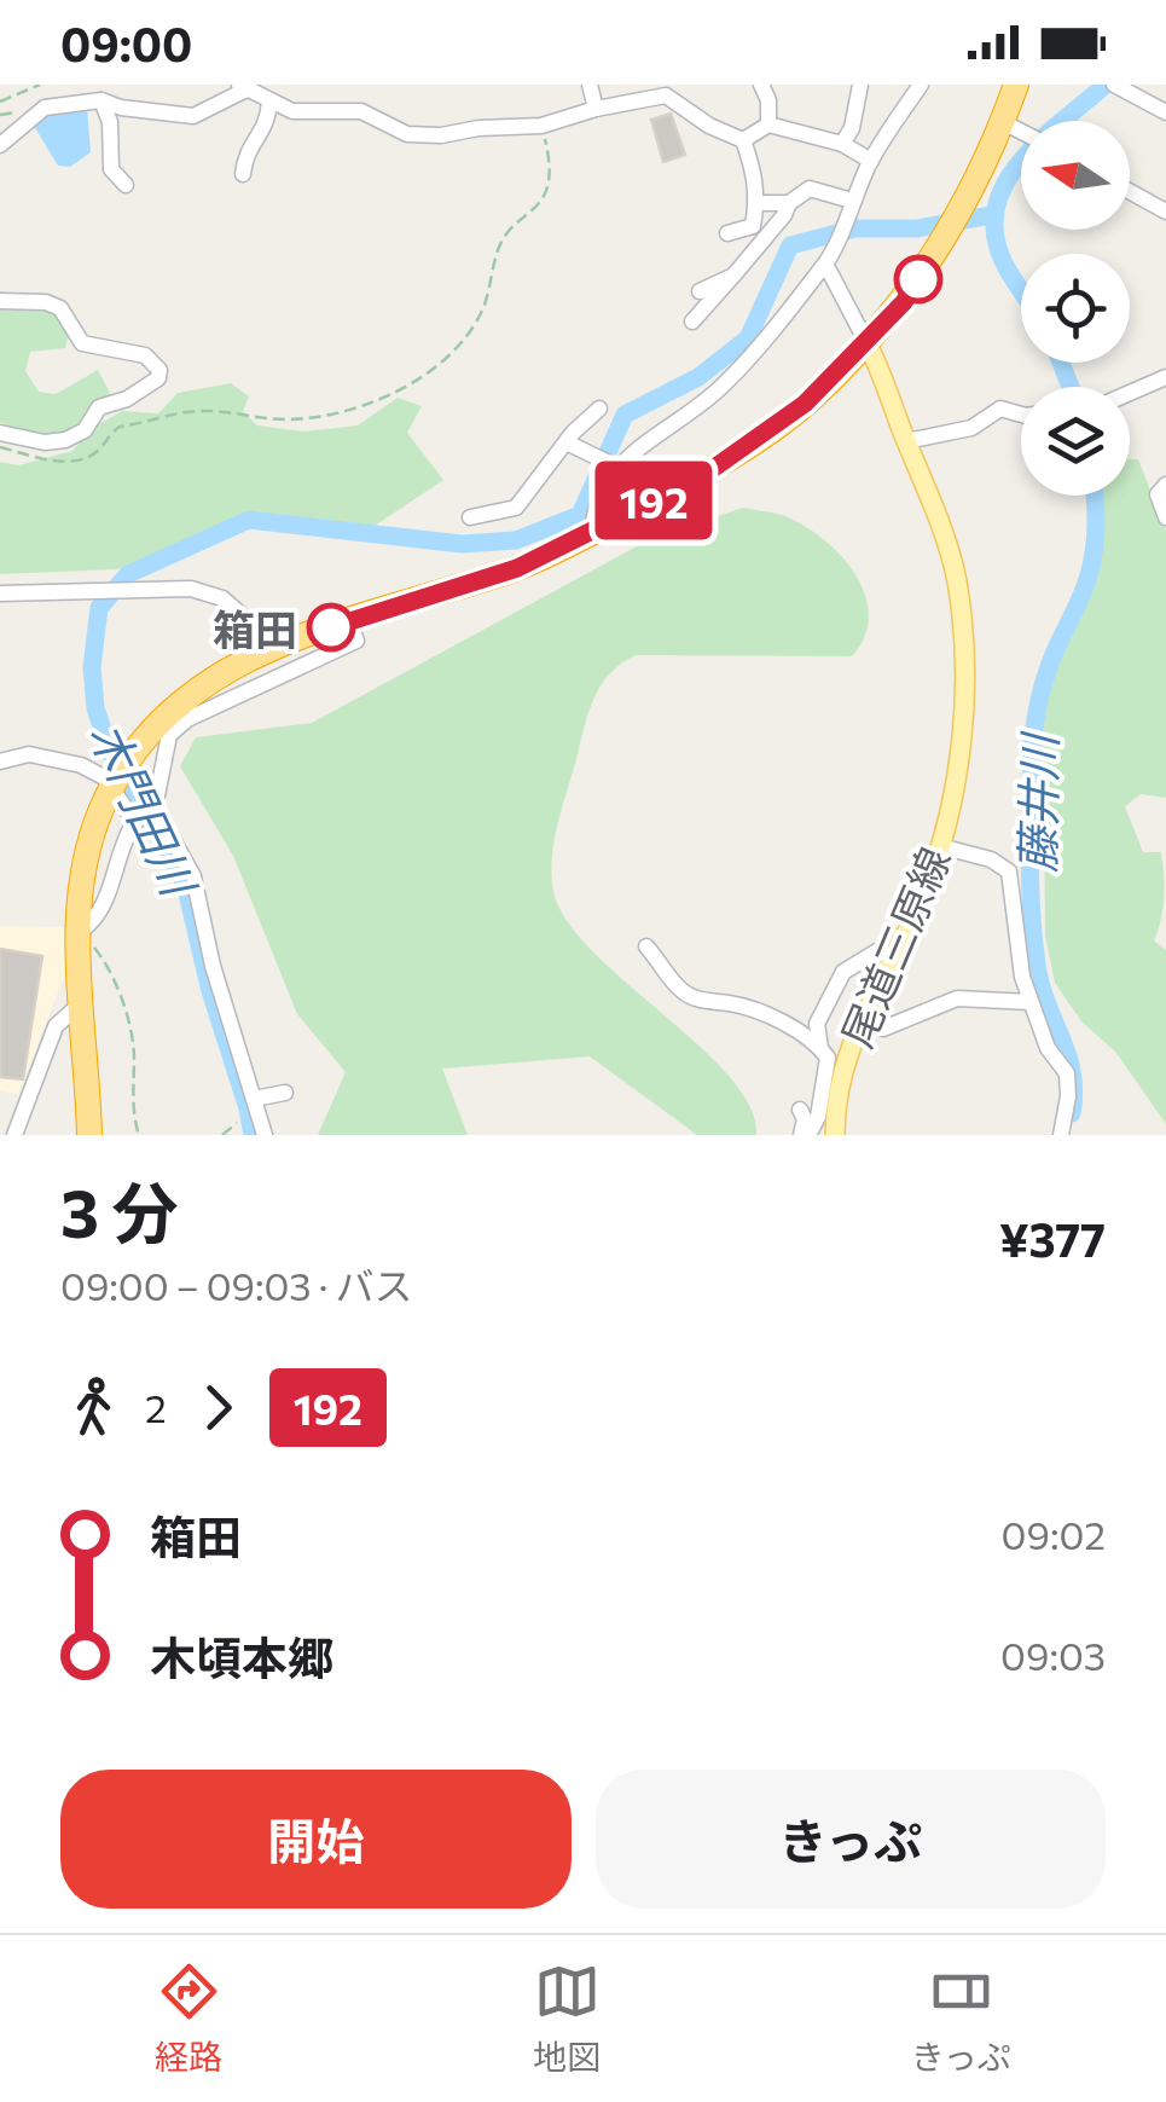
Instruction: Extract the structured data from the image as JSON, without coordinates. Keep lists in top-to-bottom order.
{
  "streets": {
    "main road": ["尾道三原線"]
  },
  "water": ["藤井川", "木門田川"],
  "places": ["箱田"],
  "lines": ["bus line 192"],
  "north": "left",
  "page": {
    "status": "09:00",
    "on_map": "192",
    "heading": ["3 分", "09:00 – 09:03 · バス", "¥377"],
    "legs": ["2", "192"],
    "list": [
      {
        "name": "箱田",
        "value": "09:02"
      },
      {
        "name": "木頃本郷",
        "value": "09:03"
      }
    ],
    "buttons": ["開始", "きっぷ"],
    "tabs": ["経路", "地図", "きっぷ"]
  }
}
